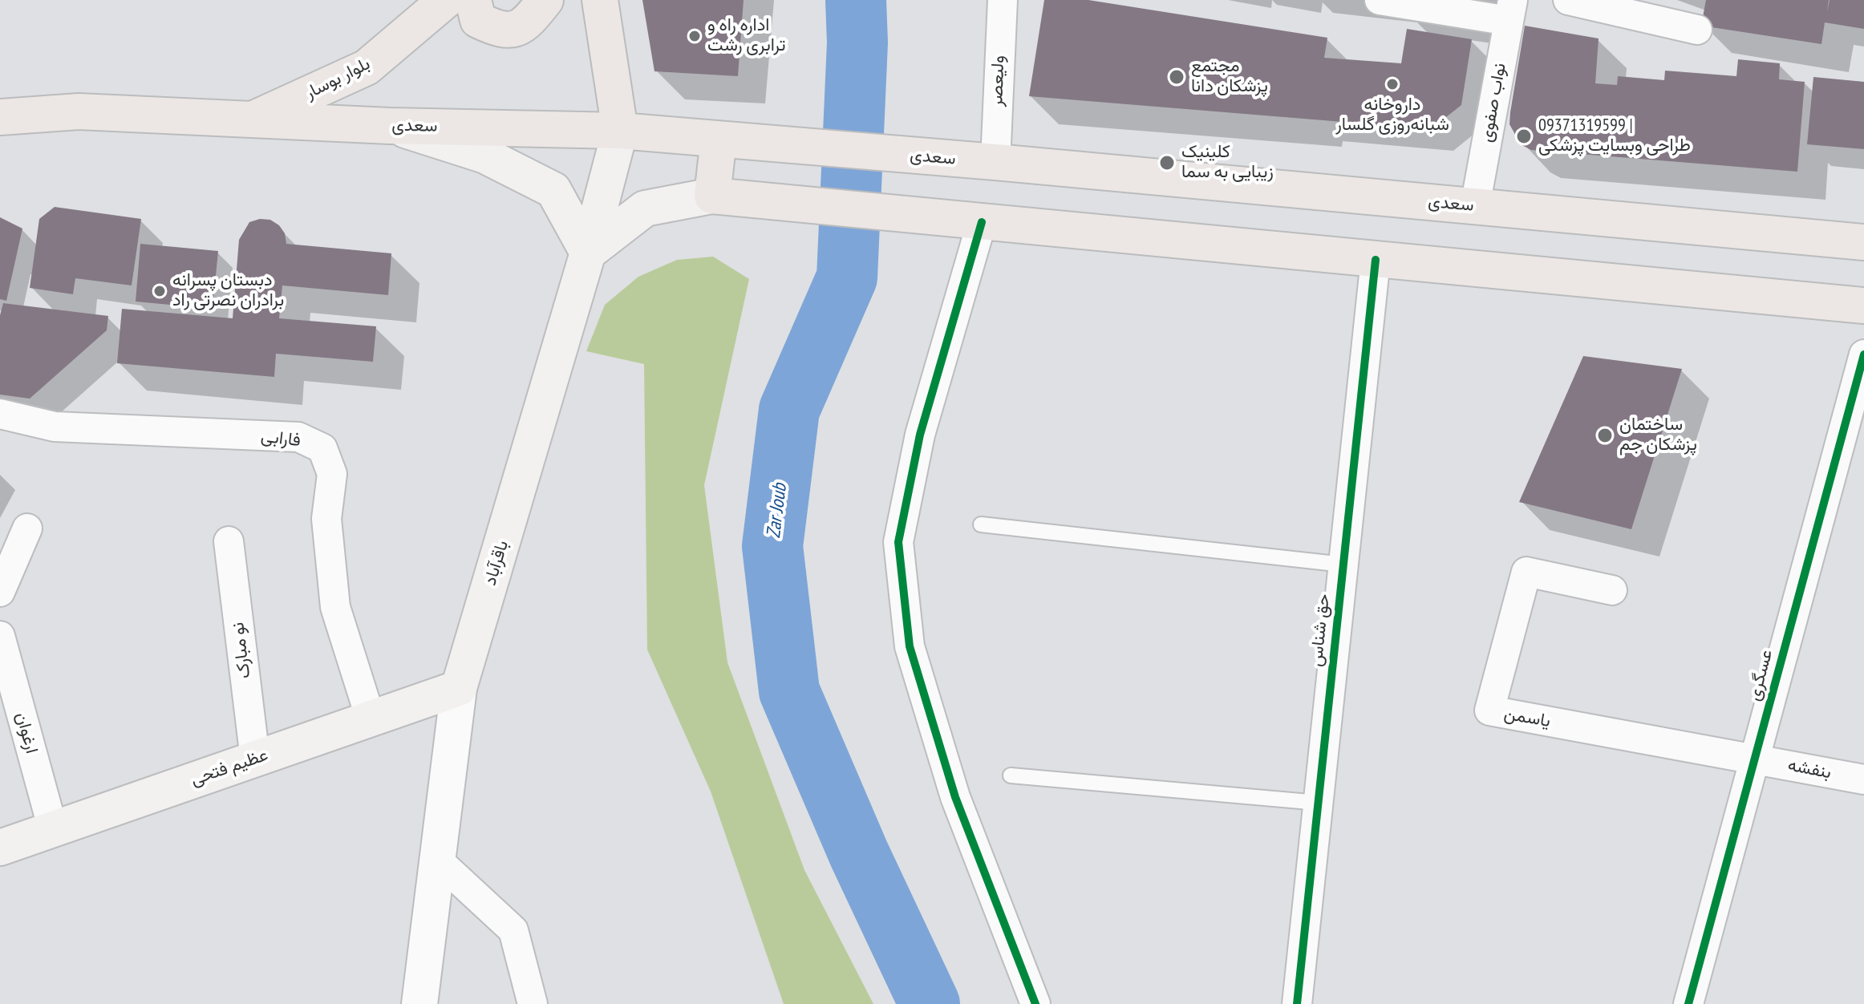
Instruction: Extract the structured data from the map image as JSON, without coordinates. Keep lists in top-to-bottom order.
{
  "streets": {
    "main road": [
      "بلوار بوسار",
      "سعدی",
      "باقرآباد",
      "عظیم فتحی"
    ],
    "street": [
      "ولیعصر",
      "نواب صفوی",
      "فارابی",
      "حق شناس",
      "نو مبارک",
      "عسگری",
      "یاسمن",
      "ارغوان",
      "بنفشه"
    ]
  },
  "crossings": [
    ["بلوار بوسار", "سعدی"],
    ["ولیعصر", "سعدی"],
    ["نواب صفوی", "سعدی"],
    ["سعدی", "باقرآباد"],
    ["فارابی", "عظیم فتحی"],
    ["باقرآباد", "عظیم فتحی"],
    ["نو مبارک", "عظیم فتحی"],
    ["عسگری", "یاسمن"],
    ["عسگری", "بنفشه"],
    ["یاسمن", "بنفشه"],
    ["ارغوان", "عظیم فتحی"]
  ],
  "water": ["Zar Joub"],
  "places": [
    "اداره راه و ترابری رشت",
    "مجتمع پزشکان دانا",
    "داروخانه شبانه‌روزی گلسار",
    "09371319599 | طراحی وبسایت پزشکی",
    "کلینیک زیبایی به سما",
    "دبستان پسرانه برادران نصرتی راد",
    "ساختمان پزشکان جم"
  ]
}
